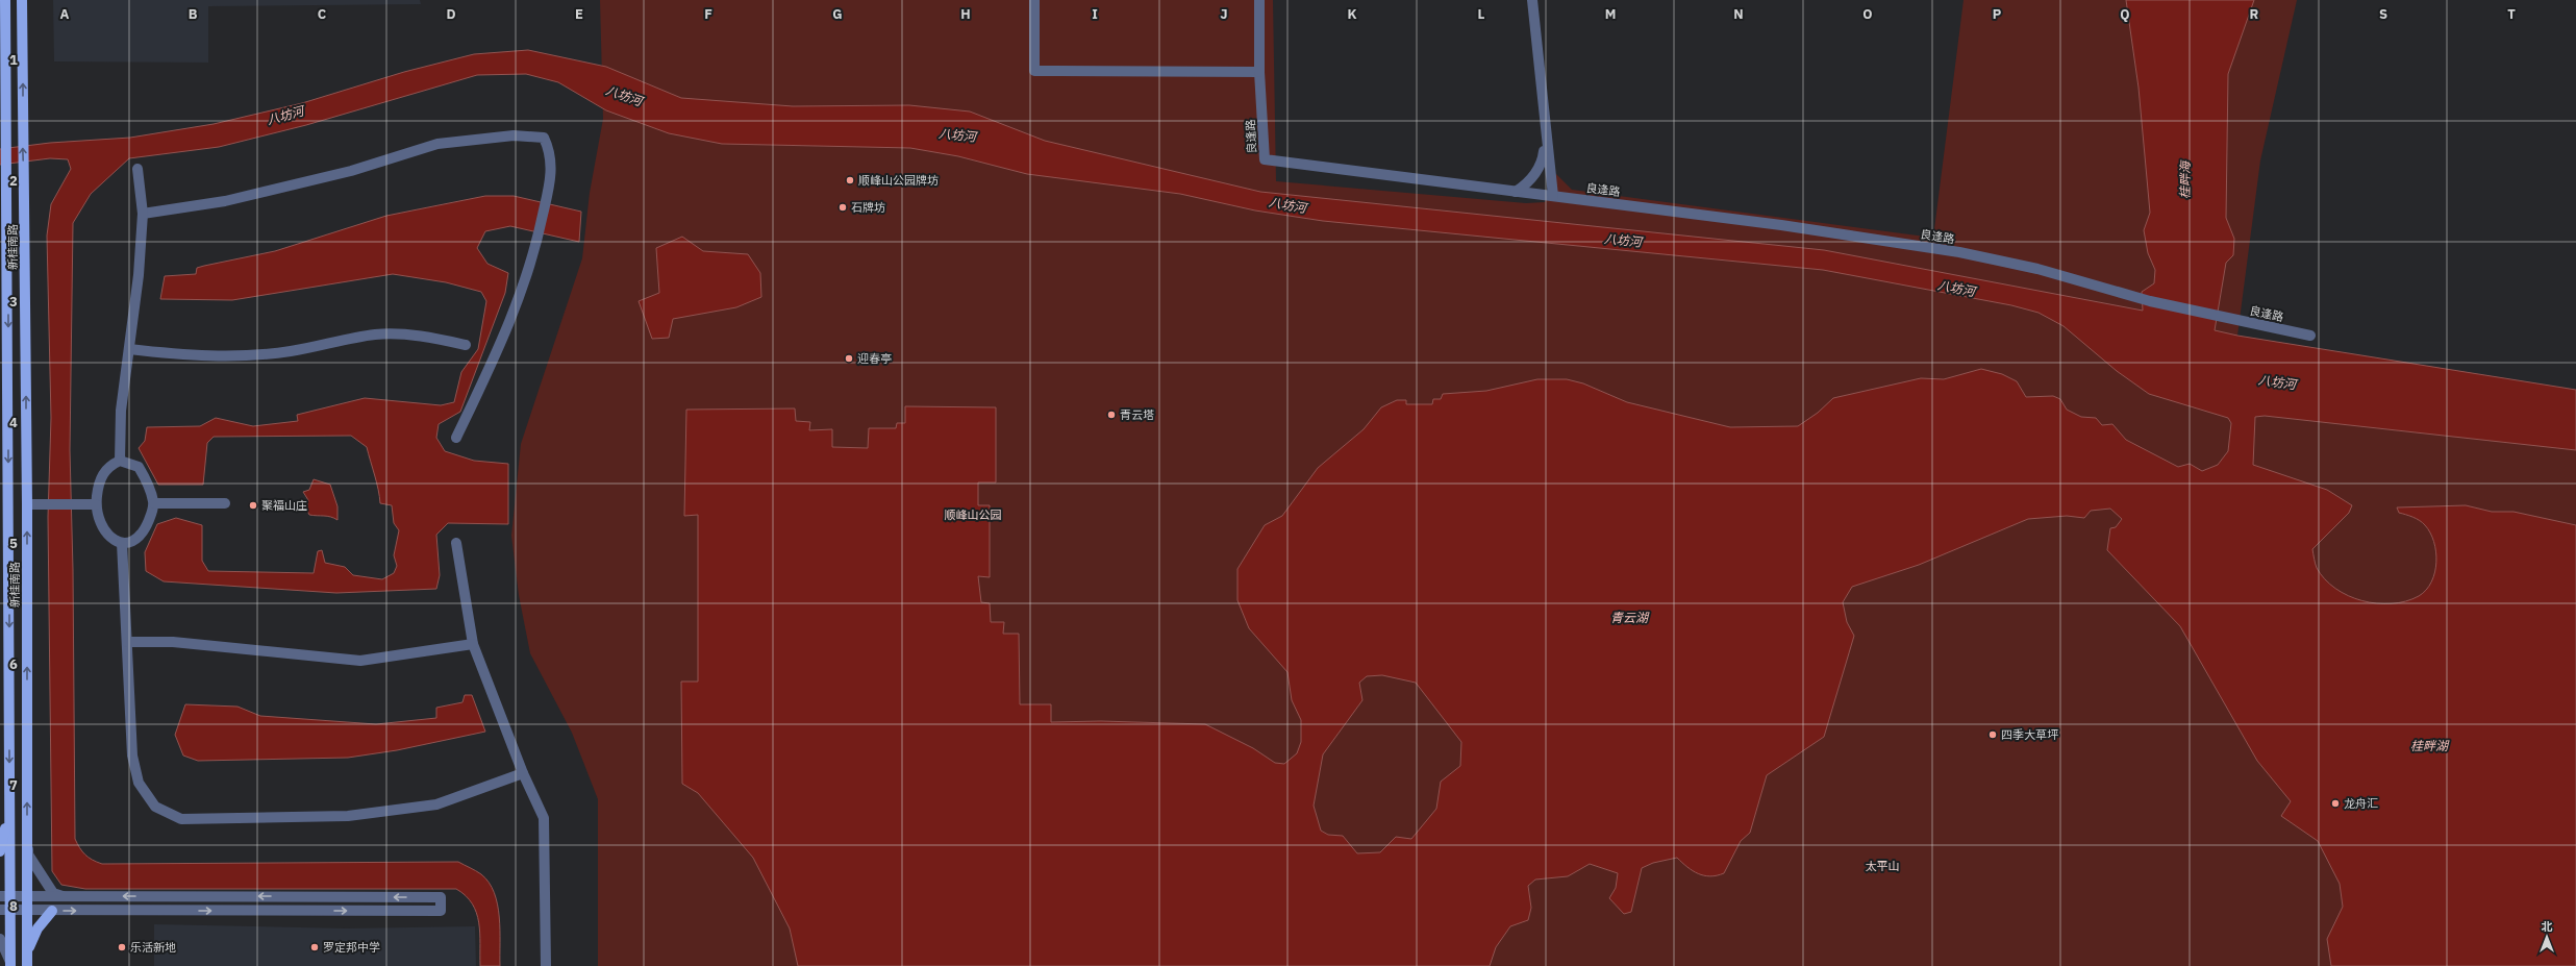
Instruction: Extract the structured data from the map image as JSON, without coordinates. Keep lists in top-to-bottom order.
{
  "streets": {
    "main road": ["新桂南路"],
    "street": ["良逢路"]
  },
  "water": [
    "八坊河",
    "桂畔海",
    "青云湖",
    "桂畔湖"
  ],
  "parks": ["顺峰山公园", "太平山"],
  "places": [
    "顺峰山公园牌坊",
    "石牌坊",
    "迎春亭",
    "青云塔",
    "聚福山庄",
    "四季大草坪",
    "龙舟汇",
    "乐活新地",
    "罗定邦中学"
  ],
  "north": "top",
  "grid": {
    "columns": [
      "A",
      "B",
      "C",
      "D",
      "E",
      "F",
      "G",
      "H",
      "I",
      "J",
      "K",
      "L",
      "M",
      "N",
      "O",
      "P",
      "Q",
      "R",
      "S",
      "T"
    ],
    "rows": [
      "1",
      "2",
      "3",
      "4",
      "5",
      "6",
      "7",
      "8"
    ]
  }
}
